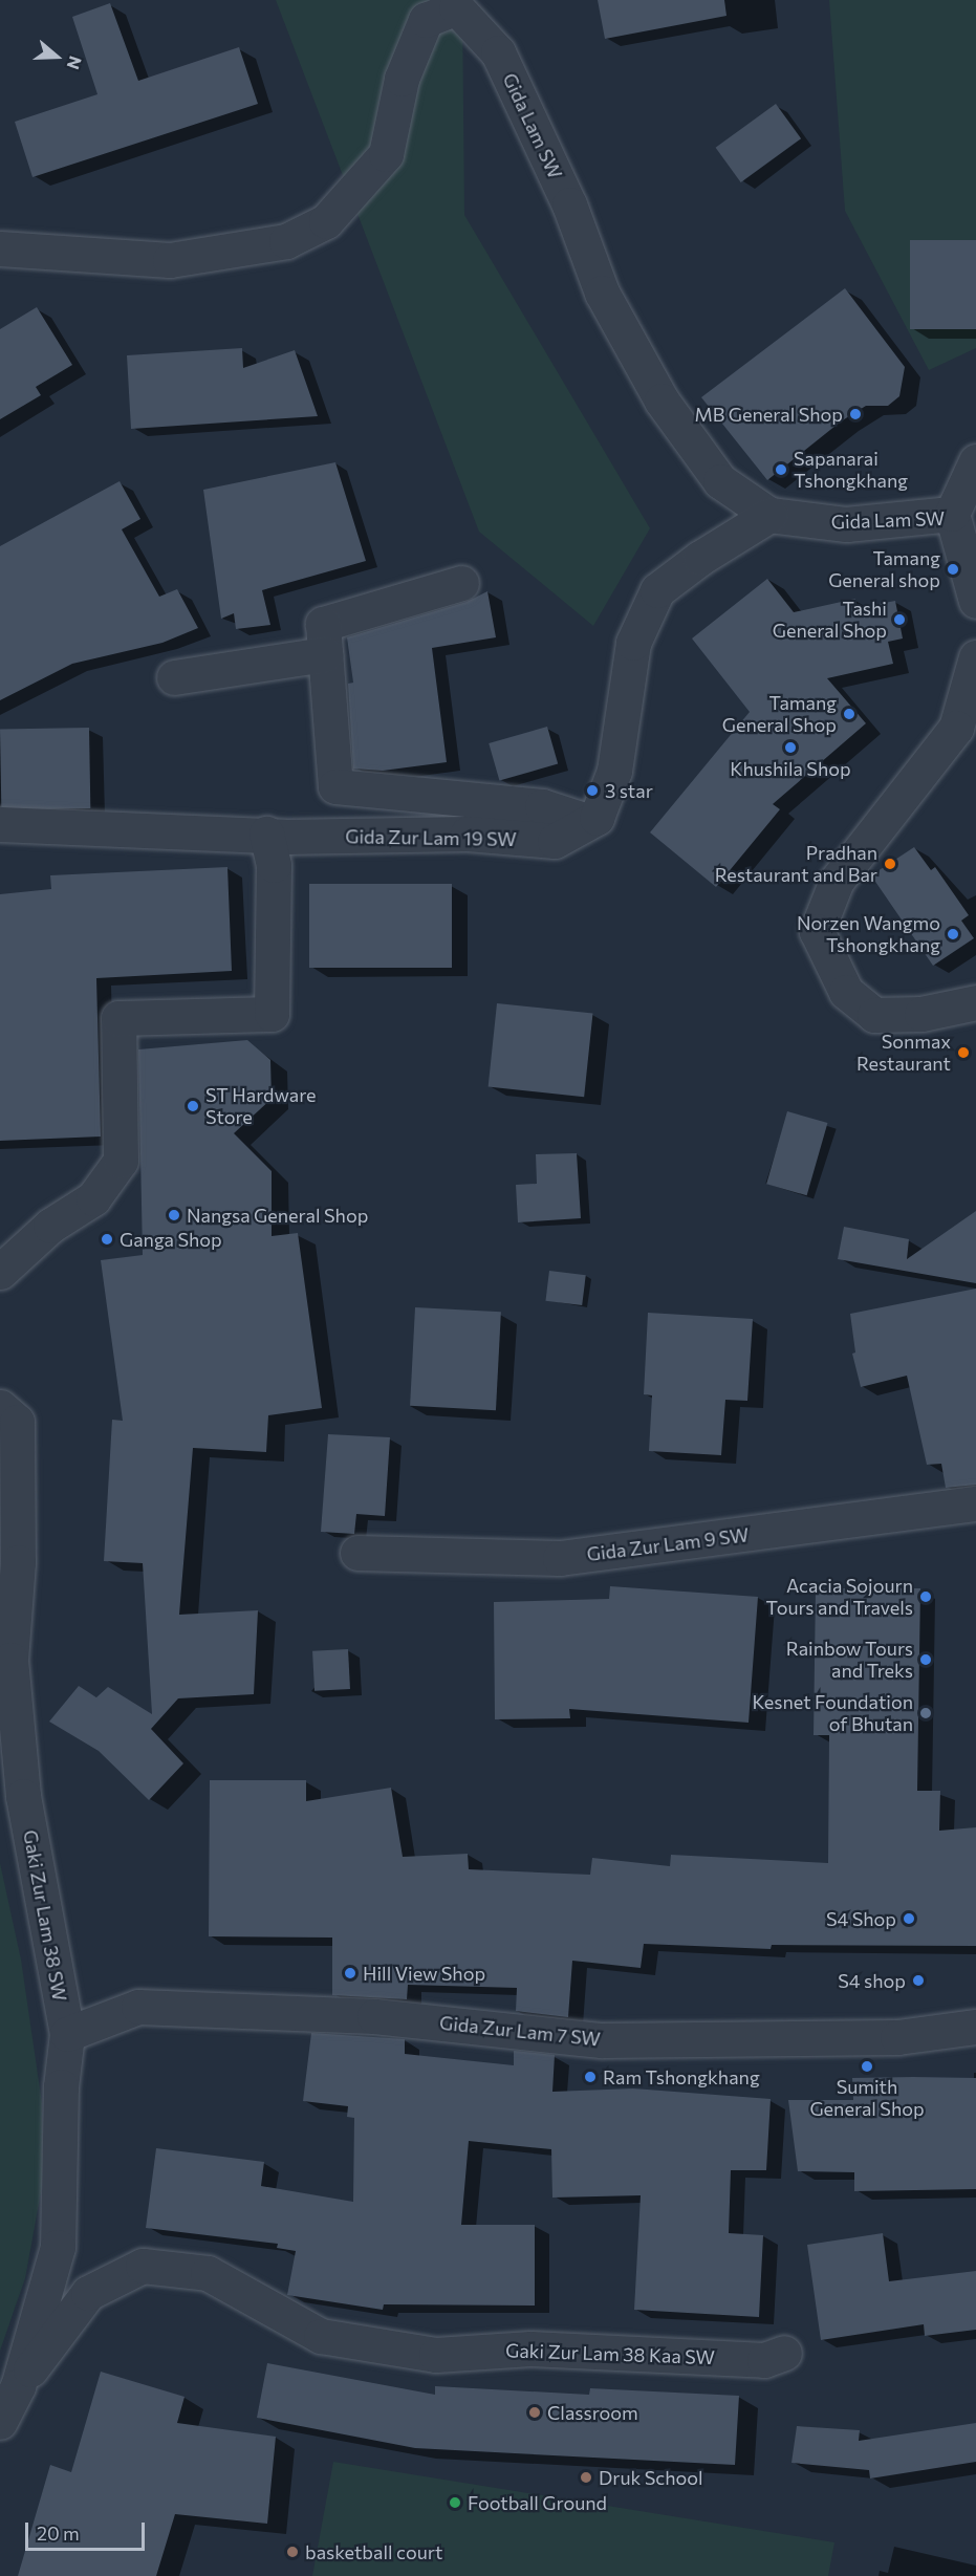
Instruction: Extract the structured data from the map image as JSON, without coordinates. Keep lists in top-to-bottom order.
{
  "streets": {
    "street": [
      "Gida Lam SW",
      "Gida Zur Lam 19 SW",
      "Gida Zur Lam 9 SW",
      "Gaki Zur Lam 38 SW",
      "Gida Zur Lam 7 SW",
      "Gaki Zur Lam 38 Kaa SW"
    ]
  },
  "crossings": [
    ["Gida Lam SW", "Gida Zur Lam 19 SW"],
    ["Gaki Zur Lam 38 SW", "Gida Zur Lam 7 SW"],
    ["Gaki Zur Lam 38 SW", "Gaki Zur Lam 38 Kaa SW"]
  ],
  "places": [
    "MB General Shop",
    "Sapanarai Tshongkhang",
    "Tamang General shop",
    "Tashi General Shop",
    "Tamang General Shop",
    "Khushila Shop",
    "3 star",
    "Pradhan Restaurant and Bar",
    "Norzen Wangmo Tshongkhang",
    "Sonmax Restaurant",
    "ST Hardware Store",
    "Nangsa General Shop",
    "Ganga Shop",
    "Acacia Sojourn Tours and Travels",
    "Rainbow Tours and Treks",
    "Kesnet Foundation of Bhutan",
    "S4 Shop",
    "Hill View Shop",
    "S4 shop",
    "Sumith General Shop",
    "Ram Tshongkhang",
    "Classroom",
    "Druk School",
    "Football Ground",
    "basketball court"
  ],
  "scale_bar": "20 m",
  "north": "right"
}
